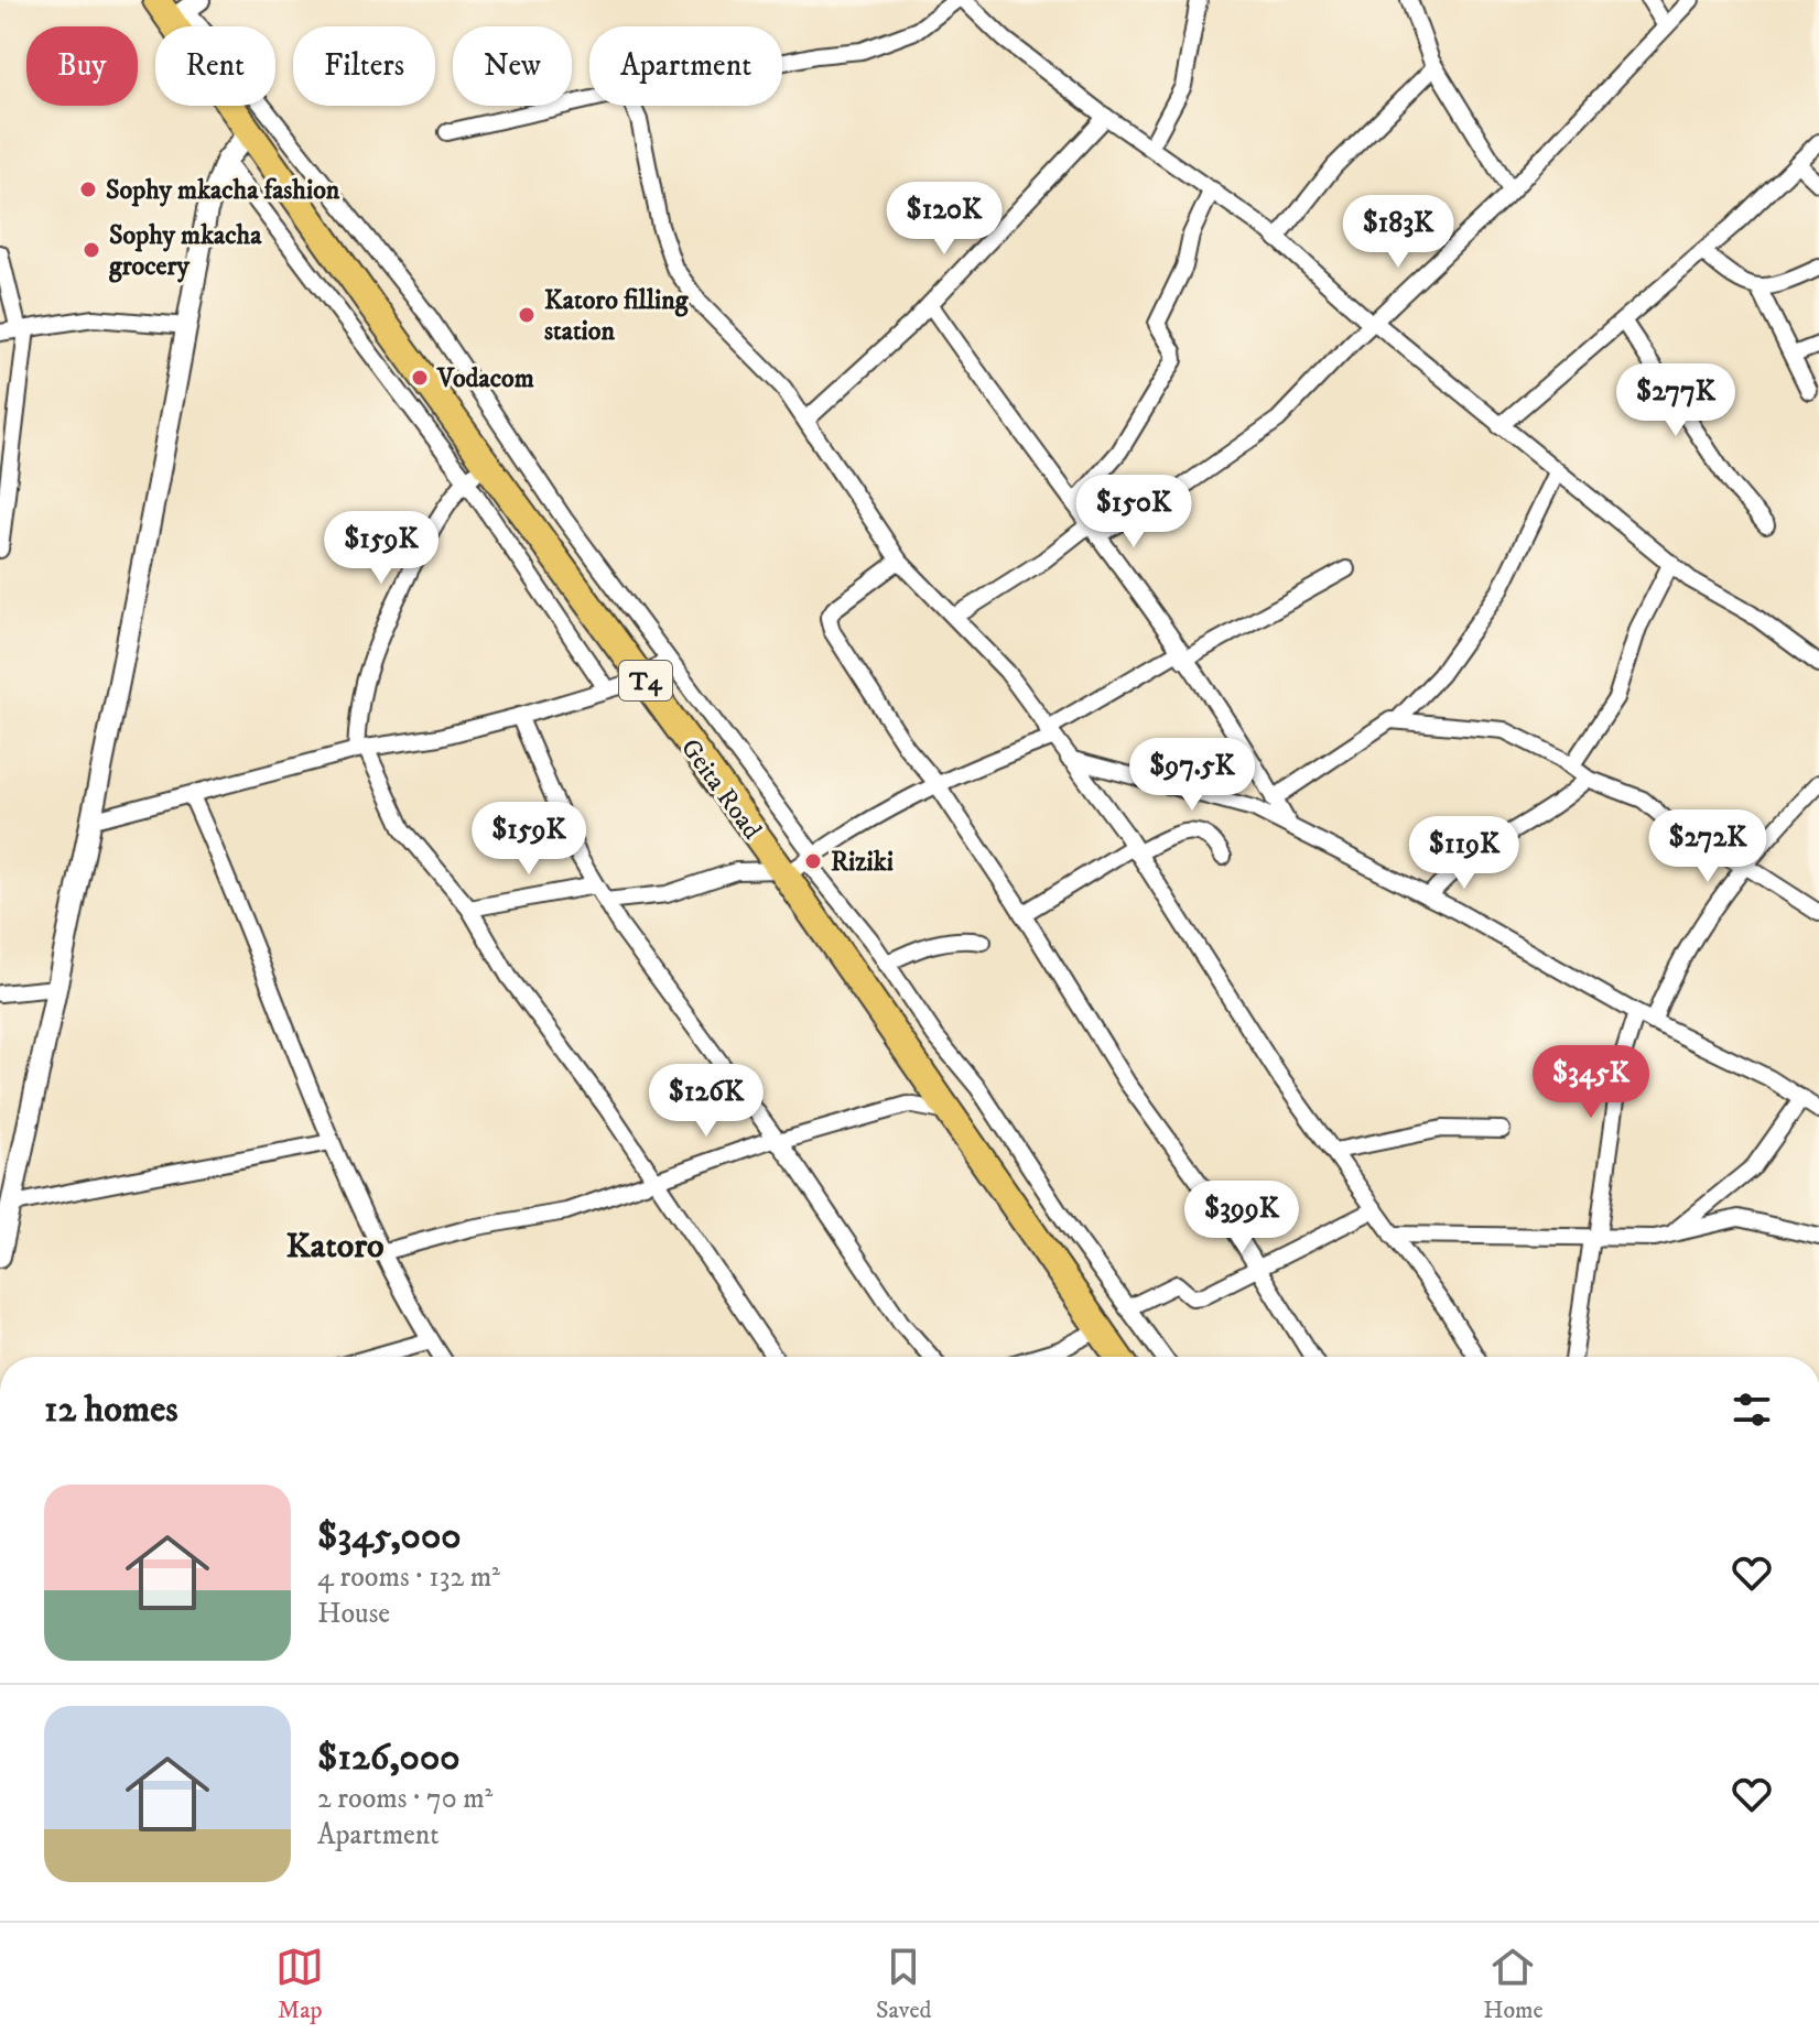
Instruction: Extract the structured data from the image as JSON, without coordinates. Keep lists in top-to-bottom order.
{
  "streets": {
    "highway": ["T4", "Geita Road"]
  },
  "districts": ["Katoro"],
  "places": [
    "Sophy mkacha fashion",
    "Sophy mkacha grocery",
    "Katoro filling station",
    "Vodacom",
    "Riziki"
  ],
  "page": {
    "chip": [
      "Buy",
      "Rent",
      "Filters",
      "New",
      "Apartment"
    ],
    "price": [
      "$120K",
      "$183K",
      "$277K",
      "$150K",
      "$159K",
      "$97.5K",
      "$159K",
      "$272K",
      "$119K",
      "$345K",
      "$126K",
      "$399K"
    ],
    "heading": "12 homes",
    "list": [
      {
        "name": "$345,000",
        "note": "4 rooms · 132 m² · House"
      },
      {
        "name": "$126,000",
        "note": "2 rooms · 70 m² · Apartment"
      }
    ],
    "tabs": ["Map", "Saved", "Home"]
  }
}
